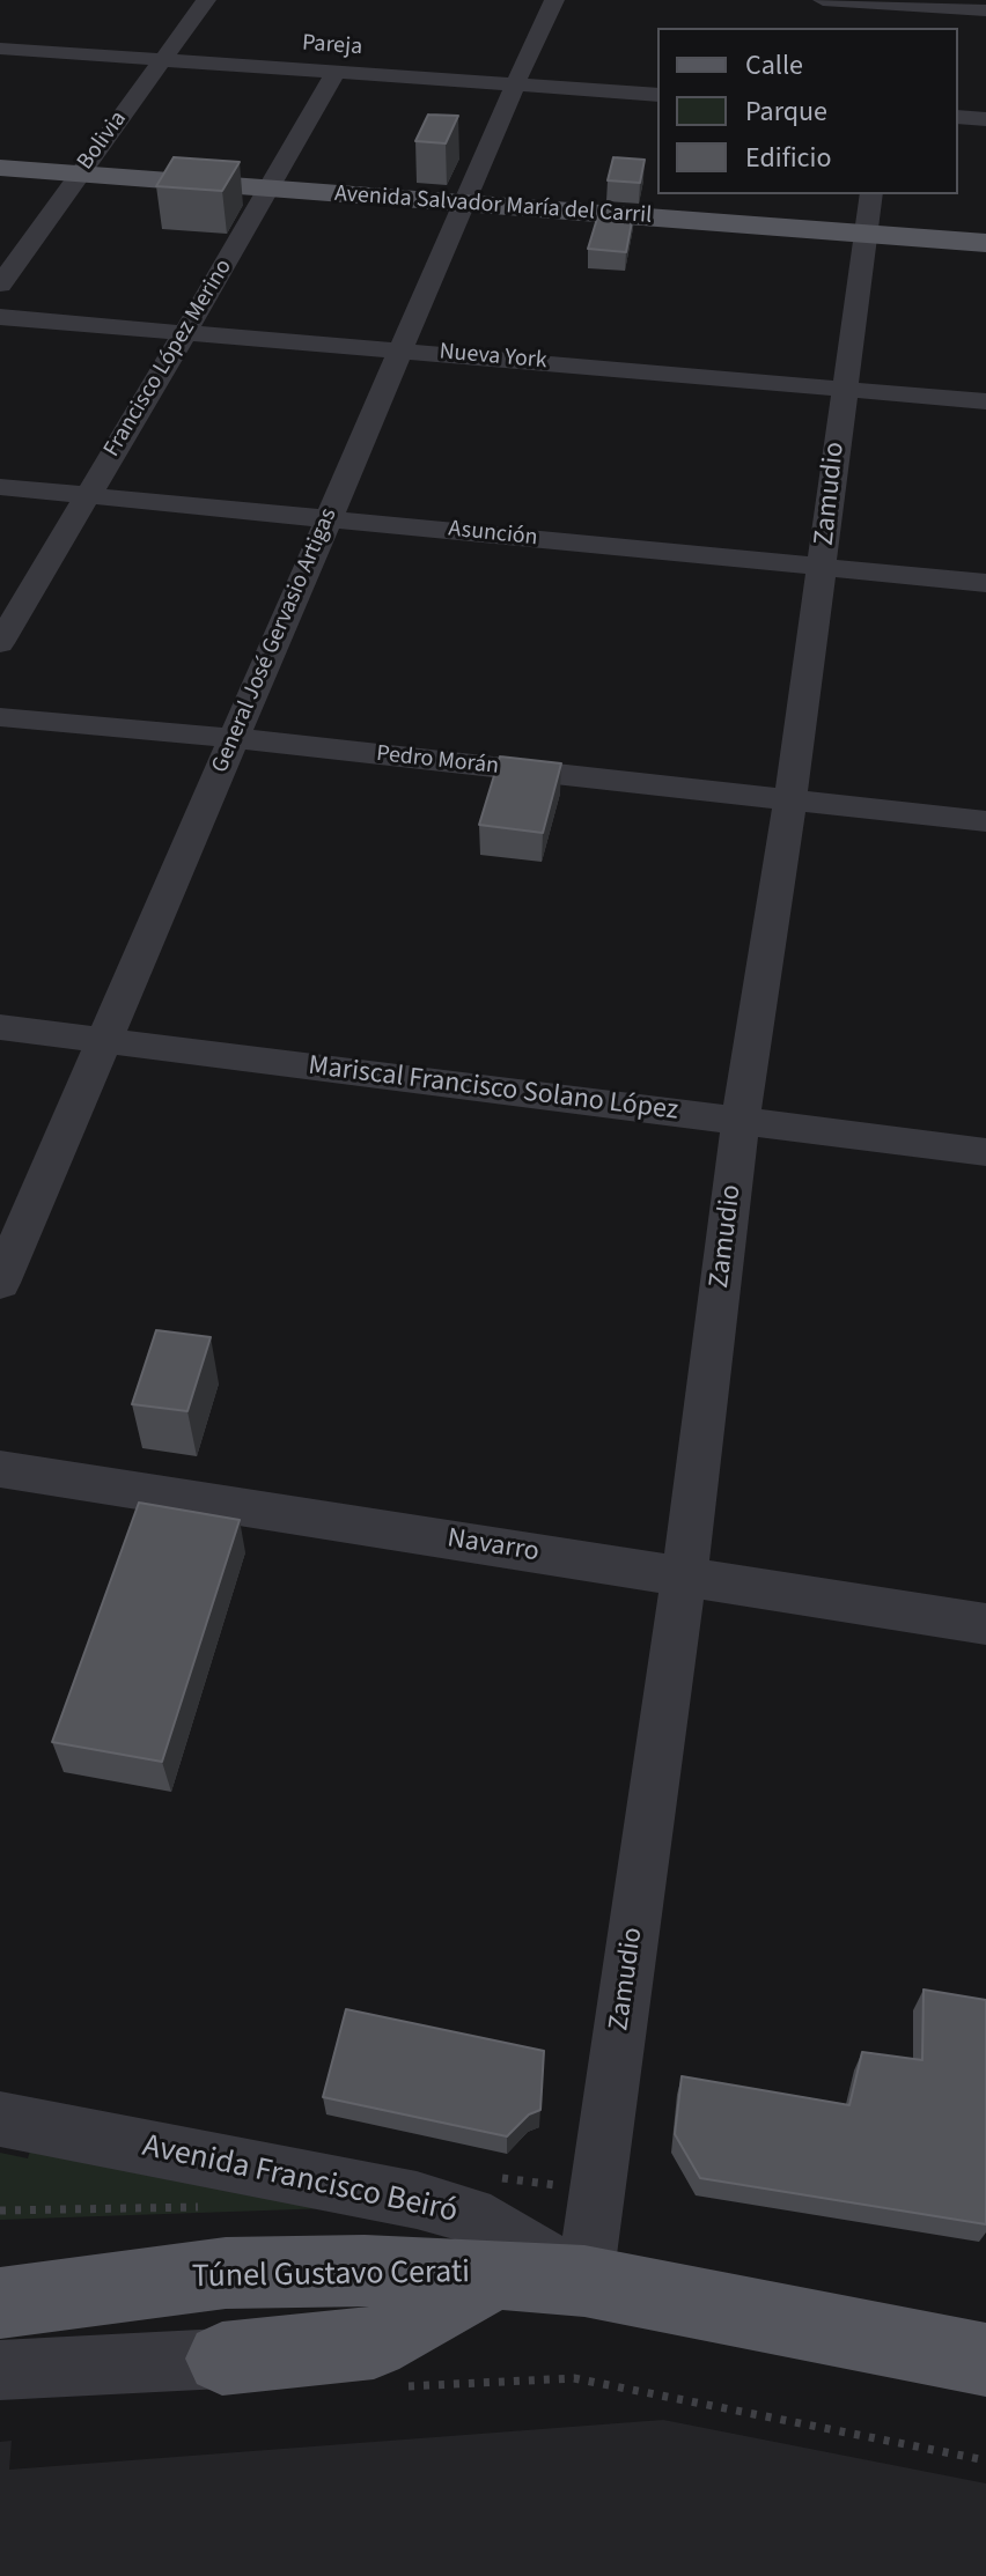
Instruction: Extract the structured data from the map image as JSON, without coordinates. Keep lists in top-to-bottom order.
{
  "streets": {
    "main road": ["Avenida Salvador María del Carril", "Avenida Francisco Beiró", "Túnel Gustavo Cerati"],
    "street": [
      "Pareja",
      "Bolivia",
      "Nueva York",
      "Francisco López Merino",
      "Zamudio",
      "Asunción",
      "General José Gervasio Artigas",
      "Pedro Morán",
      "Mariscal Francisco Solano López",
      "Navarro"
    ]
  },
  "crossings": [
    ["Pareja", "Bolivia"],
    ["Pareja", "Francisco López Merino"],
    ["Pareja", "General José Gervasio Artigas"],
    ["Bolivia", "Avenida Salvador María del Carril"],
    ["Avenida Salvador María del Carril", "Francisco López Merino"],
    ["Avenida Salvador María del Carril", "Zamudio"],
    ["Avenida Salvador María del Carril", "General José Gervasio Artigas"],
    ["Nueva York", "Francisco López Merino"],
    ["Nueva York", "Zamudio"],
    ["Nueva York", "General José Gervasio Artigas"],
    ["Francisco López Merino", "Asunción"],
    ["Zamudio", "Asunción"],
    ["Zamudio", "Pedro Morán"],
    ["Zamudio", "Mariscal Francisco Solano López"],
    ["Zamudio", "Navarro"],
    ["Zamudio", "Avenida Francisco Beiró"],
    ["Asunción", "General José Gervasio Artigas"],
    ["General José Gervasio Artigas", "Pedro Morán"],
    ["General José Gervasio Artigas", "Mariscal Francisco Solano López"],
    ["Avenida Francisco Beiró", "Túnel Gustavo Cerati"]
  ],
  "legend": ["Calle", "Parque", "Edificio"]
}
